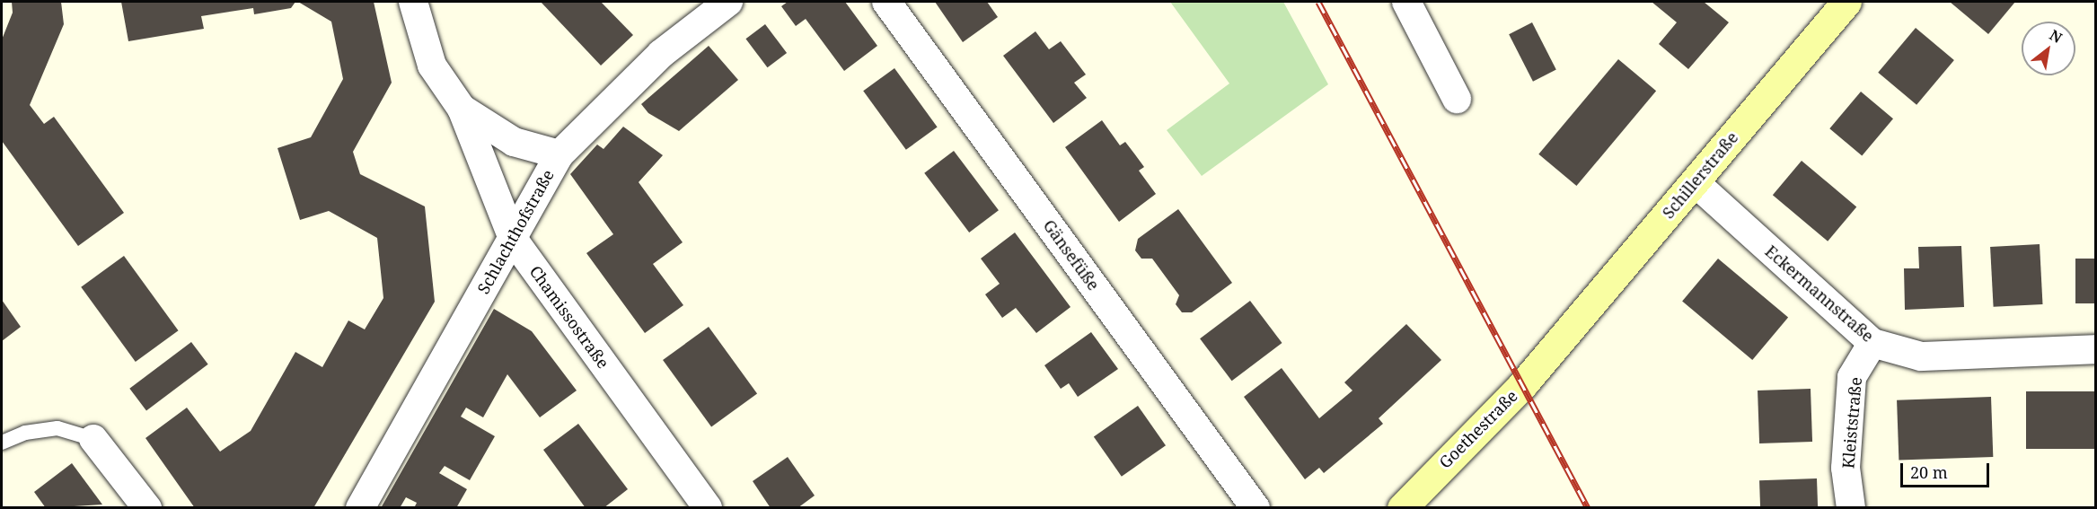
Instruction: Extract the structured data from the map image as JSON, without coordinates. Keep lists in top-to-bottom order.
{
  "streets": {
    "main road": ["Schillerstraße", "Goethestraße"],
    "street": [
      "Schlachthofstraße",
      "Gänsefüße",
      "Eckermannstraße",
      "Chamissostraße",
      "Kleiststraße"
    ]
  },
  "crossings": [
    ["Schillerstraße", "Eckermannstraße"],
    ["Schillerstraße", "Goethestraße"],
    ["Schlachthofstraße", "Chamissostraße"],
    ["Eckermannstraße", "Kleiststraße"]
  ],
  "scale_bar": "20 m",
  "north": "top right"
}
